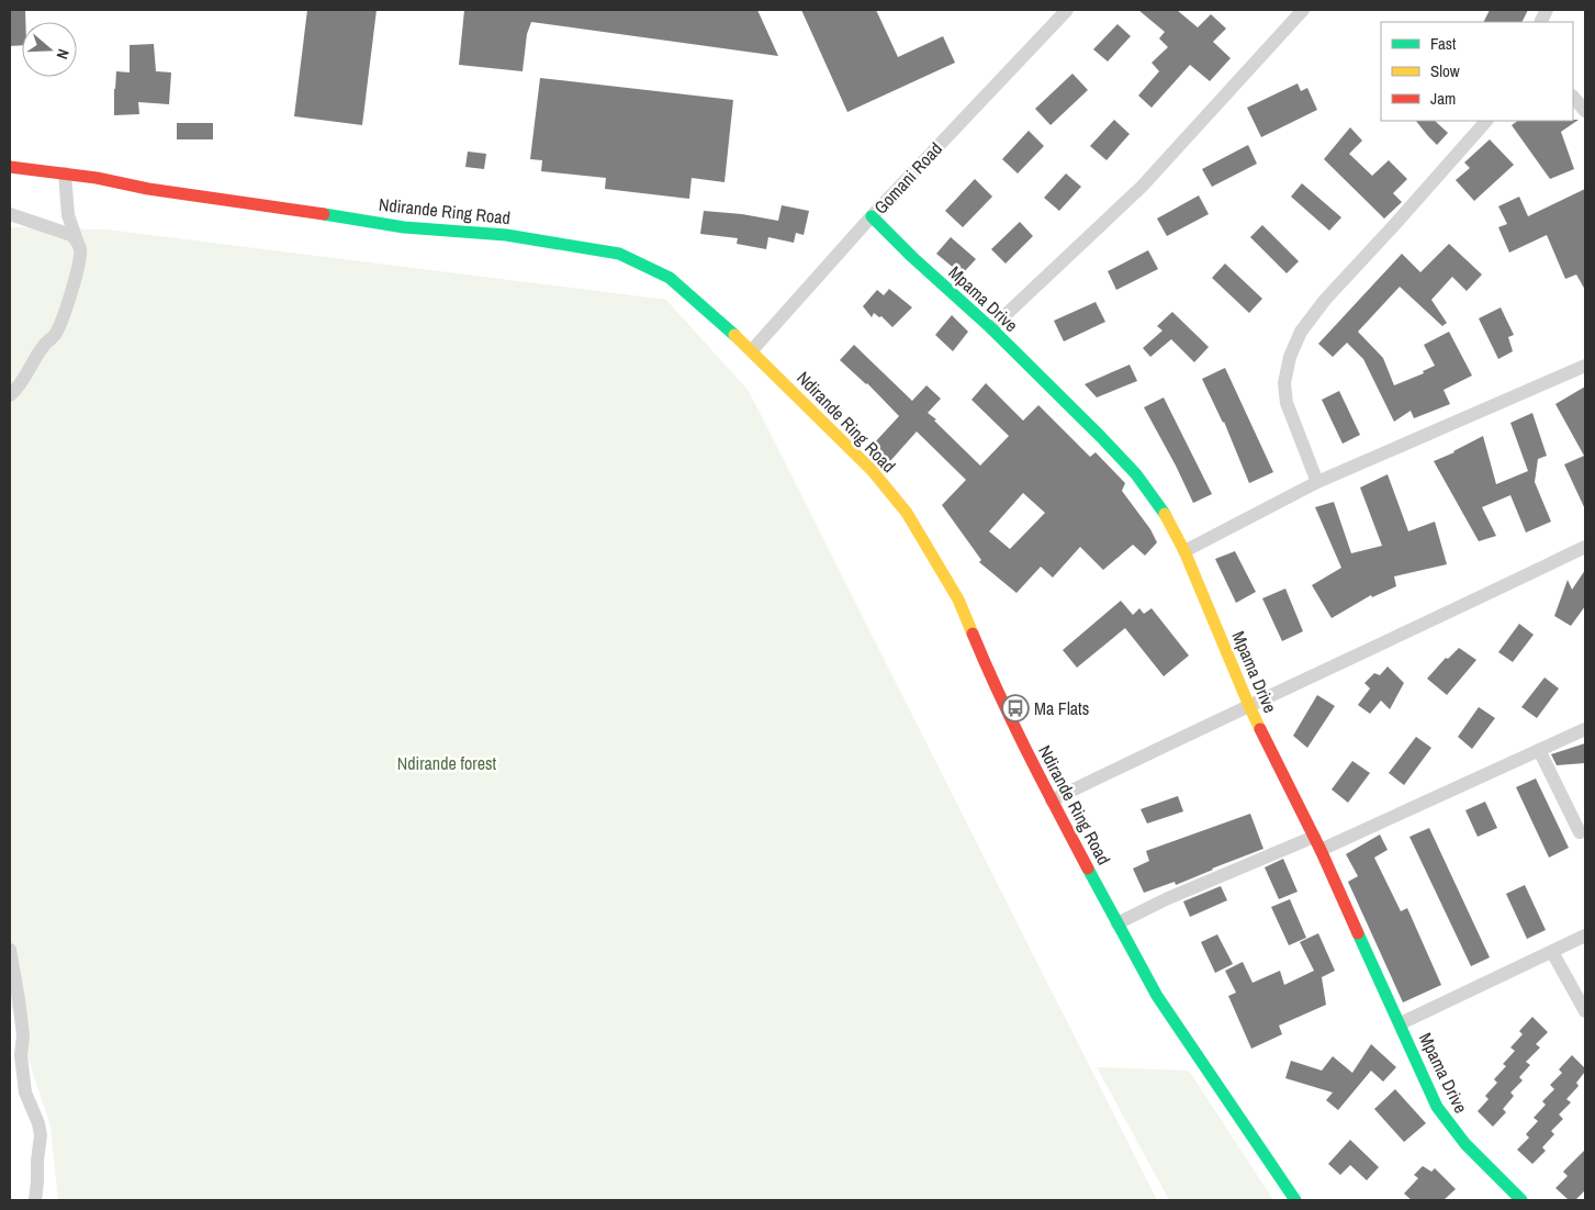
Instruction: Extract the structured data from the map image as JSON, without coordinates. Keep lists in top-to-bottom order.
{
  "streets": {
    "street": ["Gomani Road", "Ndirande Ring Road", "Mpama Drive"]
  },
  "crossings": [
    ["Gomani Road", "Ndirande Ring Road"],
    ["Gomani Road", "Mpama Drive"]
  ],
  "parks": ["Ndirande forest"],
  "places": {
    "bus stop": ["Ma Flats"]
  },
  "legend": ["Fast", "Slow", "Jam"],
  "north": "right"
}
